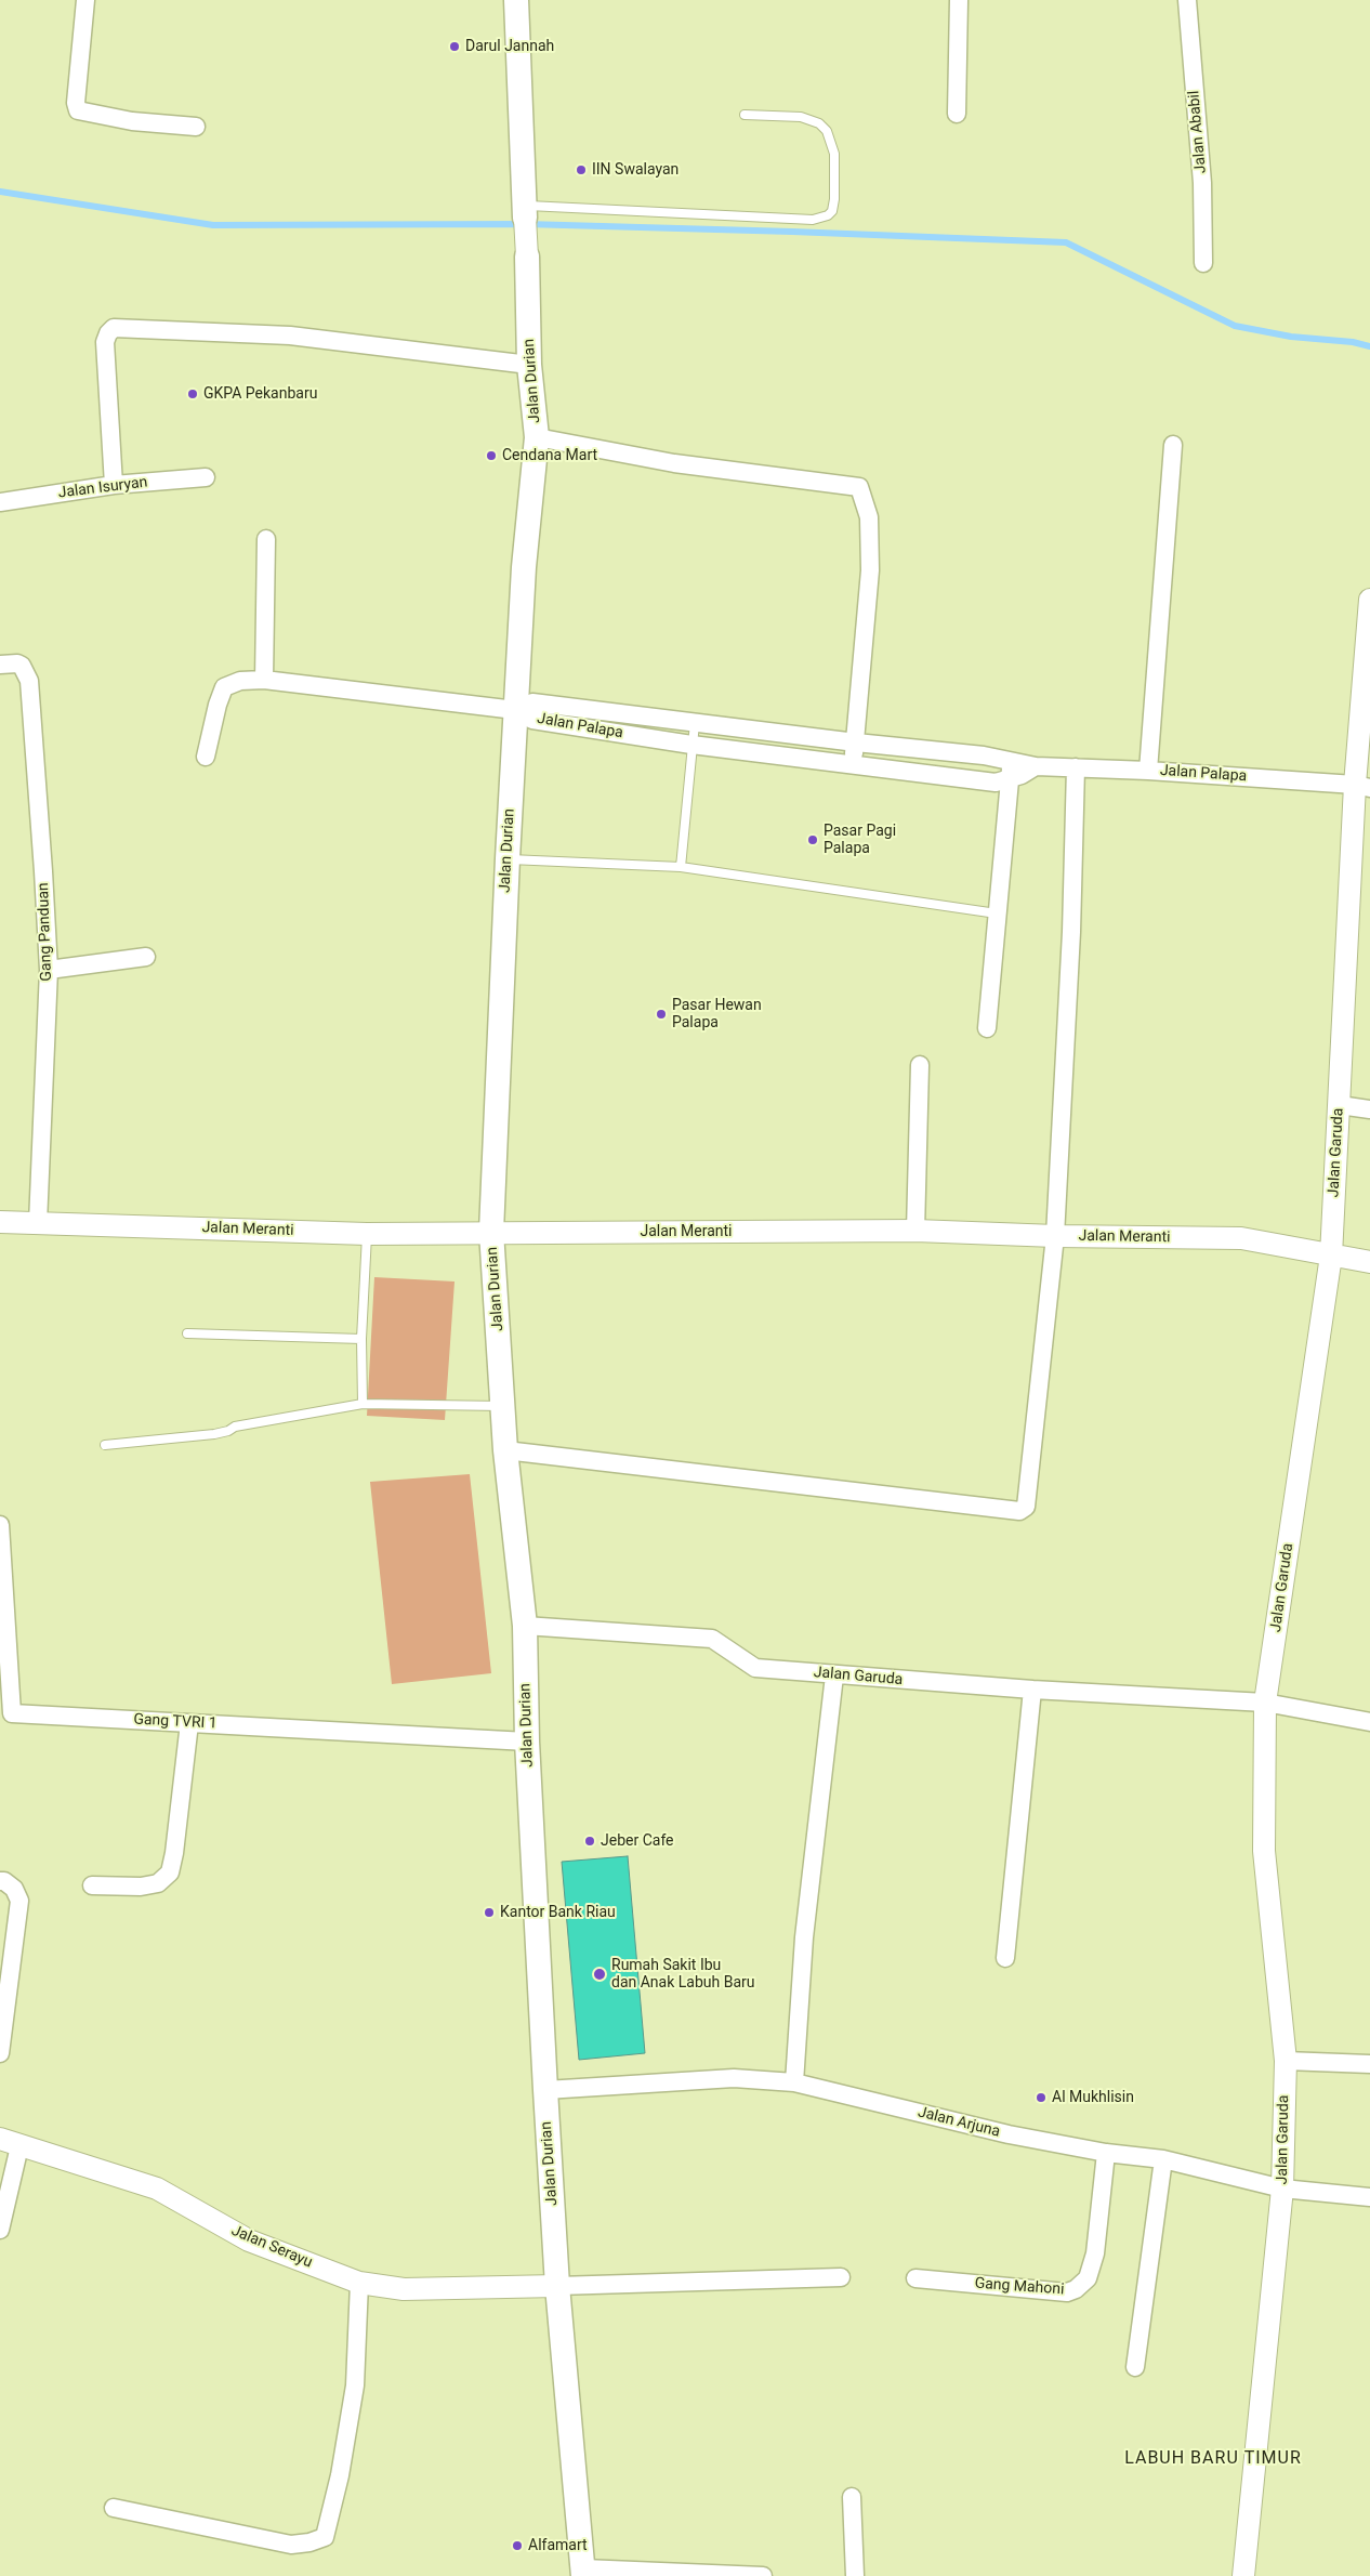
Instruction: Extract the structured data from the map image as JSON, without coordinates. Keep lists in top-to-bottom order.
{
  "streets": {
    "main road": ["Jalan Durian"],
    "street": [
      "Jalan Ababil",
      "Jalan Isuryan",
      "Jalan Palapa",
      "Gang Panduan",
      "Jalan Garuda",
      "Jalan Meranti",
      "Gang TVRI 1",
      "Jalan Arjuna",
      "Jalan Serayu",
      "Gang Mahoni"
    ]
  },
  "crossings": [
    ["Jalan Durian", "Jalan Palapa"],
    ["Jalan Durian", "Jalan Garuda"],
    ["Jalan Durian", "Jalan Meranti"],
    ["Jalan Durian", "Gang TVRI 1"],
    ["Jalan Durian", "Jalan Arjuna"],
    ["Jalan Durian", "Jalan Serayu"],
    ["Jalan Palapa", "Jalan Garuda"],
    ["Gang Panduan", "Jalan Meranti"],
    ["Jalan Garuda", "Jalan Meranti"],
    ["Jalan Garuda", "Jalan Arjuna"],
    ["Jalan Arjuna", "Gang Mahoni"]
  ],
  "districts": ["LABUH BARU TIMUR"],
  "places": [
    "Darul Jannah",
    "IIN Swalayan",
    "GKPA Pekanbaru",
    "Cendana Mart",
    "Pasar Pagi Palapa",
    "Pasar Hewan Palapa",
    "Jeber Cafe",
    "Kantor Bank Riau",
    "Rumah Sakit Ibu dan Anak Labuh Baru",
    "Al Mukhlisin",
    "Alfamart"
  ]
}
